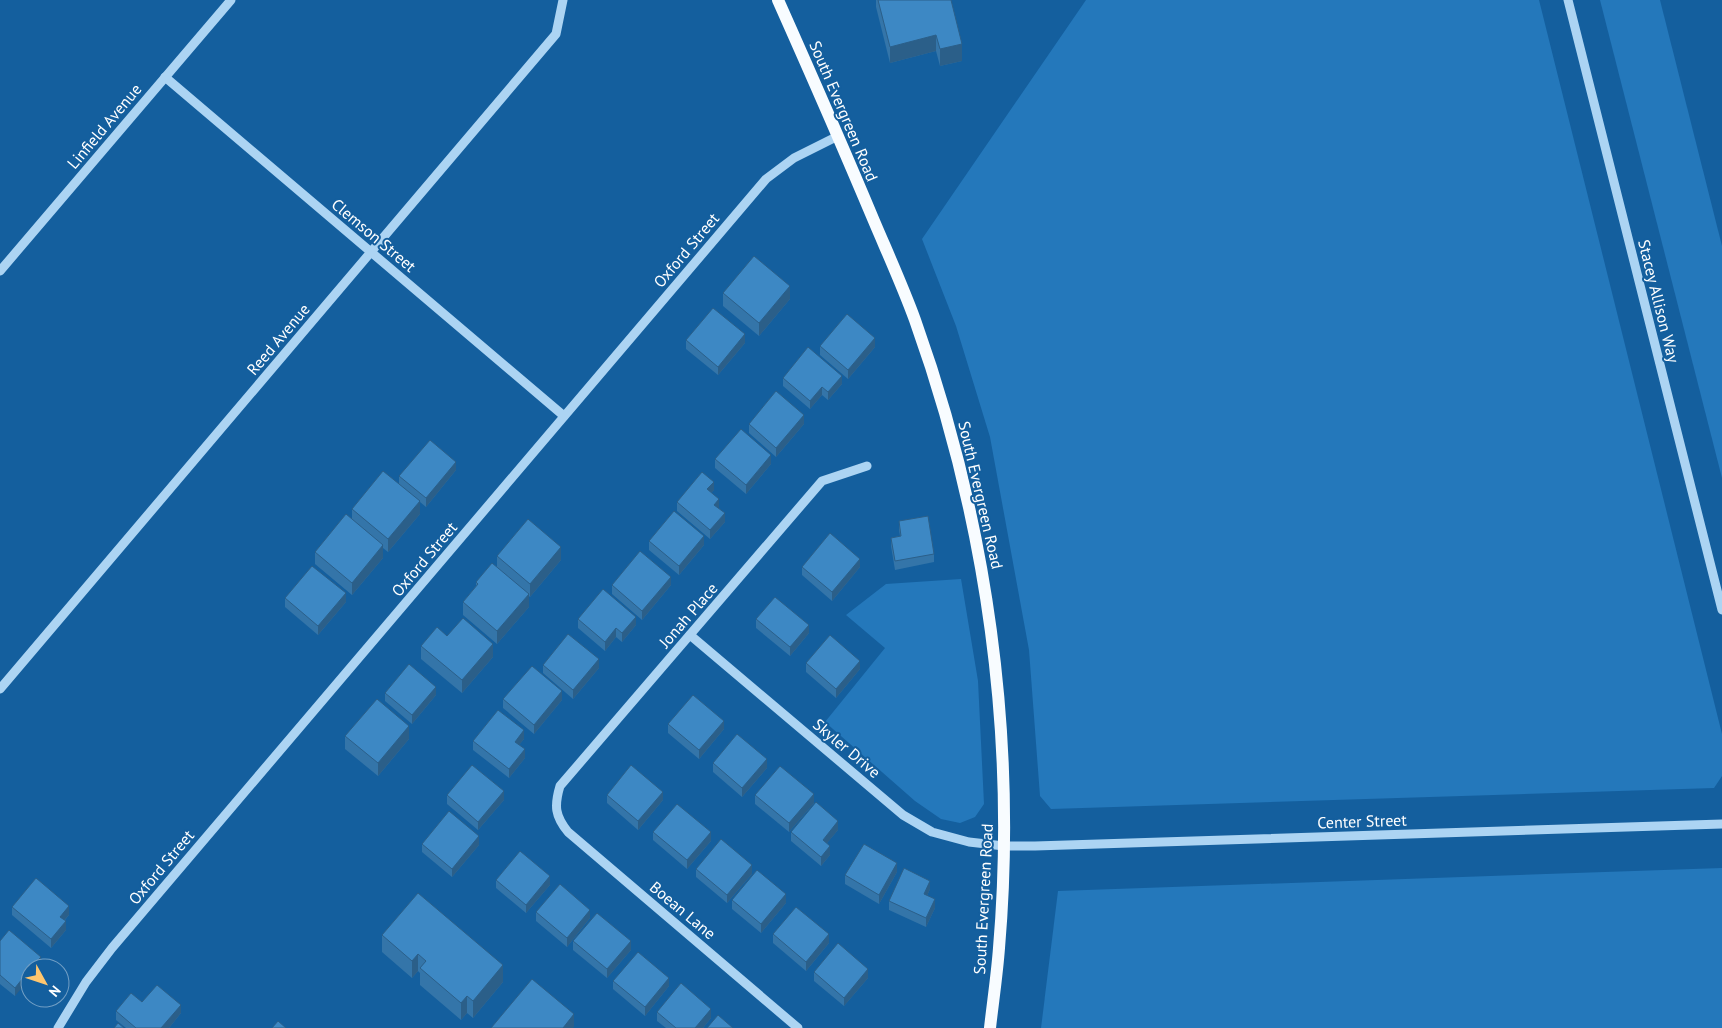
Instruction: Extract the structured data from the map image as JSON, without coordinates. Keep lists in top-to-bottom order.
{
  "streets": {
    "main road": ["South Evergreen Road"],
    "street": [
      "Linfield Avenue",
      "Clemson Street",
      "Oxford Street",
      "Stacey Allison Way",
      "Reed Avenue",
      "Jonah Place",
      "Skyler Drive",
      "Center Street",
      "Boean Lane"
    ]
  },
  "crossings": [
    ["South Evergreen Road", "Oxford Street"],
    ["South Evergreen Road", "Skyler Drive"],
    ["South Evergreen Road", "Center Street"],
    ["Linfield Avenue", "Clemson Street"],
    ["Clemson Street", "Oxford Street"],
    ["Clemson Street", "Reed Avenue"],
    ["Jonah Place", "Skyler Drive"],
    ["Jonah Place", "Boean Lane"],
    ["Skyler Drive", "Center Street"]
  ],
  "north": "bottom right"
}
